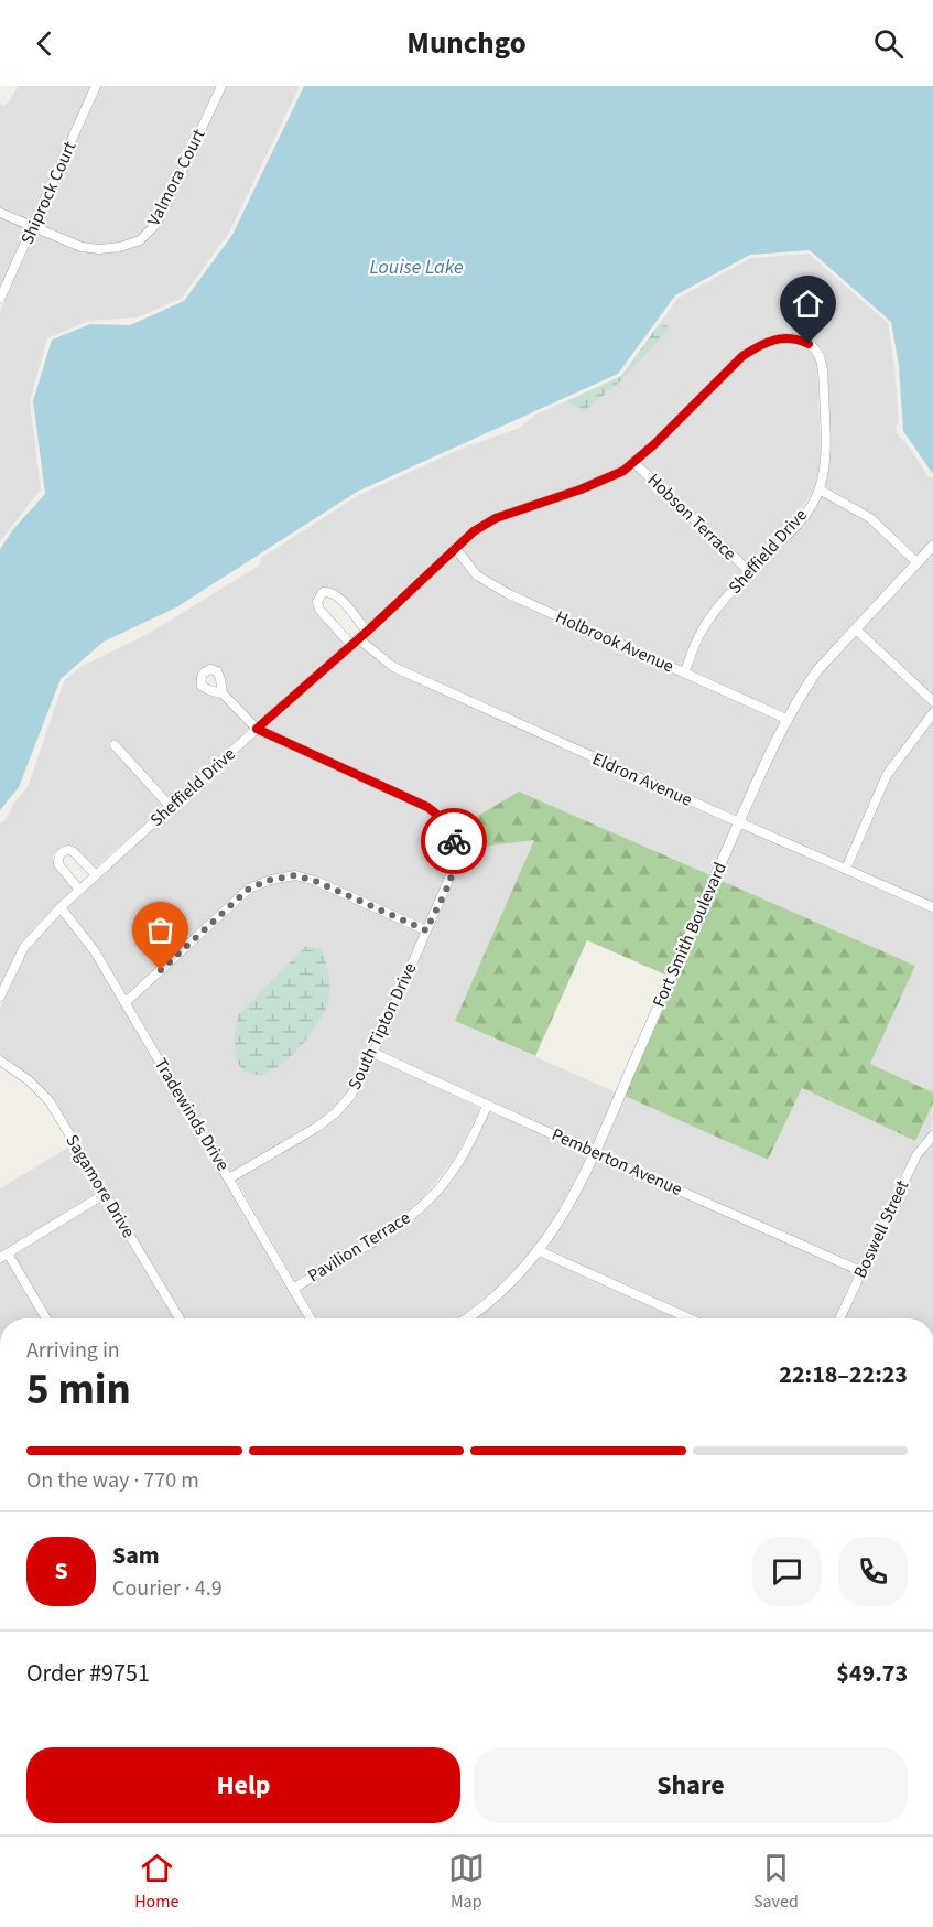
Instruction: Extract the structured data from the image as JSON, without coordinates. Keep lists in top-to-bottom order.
{
  "streets": {
    "street": [
      "Valmora Court",
      "Shiprock Court",
      "Hobson Terrace",
      "Sheffield Drive",
      "Holbrook Avenue",
      "Eldron Avenue",
      "Fort Smith Boulevard",
      "South Tipton Drive",
      "Tradewinds Drive",
      "Pemberton Avenue",
      "Sagamore Drive",
      "Boswell Street",
      "Pavilion Terrace"
    ]
  },
  "crossings": [
    ["Valmora Court", "Shiprock Court"],
    ["Hobson Terrace", "Sheffield Drive"],
    ["Sheffield Drive", "Holbrook Avenue"],
    ["Sheffield Drive", "Eldron Avenue"],
    ["Sheffield Drive", "South Tipton Drive"],
    ["Sheffield Drive", "Tradewinds Drive"],
    ["Holbrook Avenue", "Fort Smith Boulevard"],
    ["Eldron Avenue", "Fort Smith Boulevard"],
    ["Fort Smith Boulevard", "Pemberton Avenue"],
    ["South Tipton Drive", "Tradewinds Drive"],
    ["South Tipton Drive", "Pemberton Avenue"],
    ["Tradewinds Drive", "Pavilion Terrace"],
    ["Pemberton Avenue", "Boswell Street"],
    ["Pemberton Avenue", "Pavilion Terrace"]
  ],
  "water": ["Louise Lake"],
  "page": {
    "header": "Munchgo",
    "heading": ["5 min", "Arriving in", "22:18–22:23"],
    "panel": [
      "Sam",
      "Courier · 4.9",
      "Order #9751",
      "$49.73"
    ],
    "bar": "On the way · 770 m",
    "round": "S",
    "buttons": ["Help", "Share"],
    "tabs": ["Home", "Map", "Saved"]
  }
}
